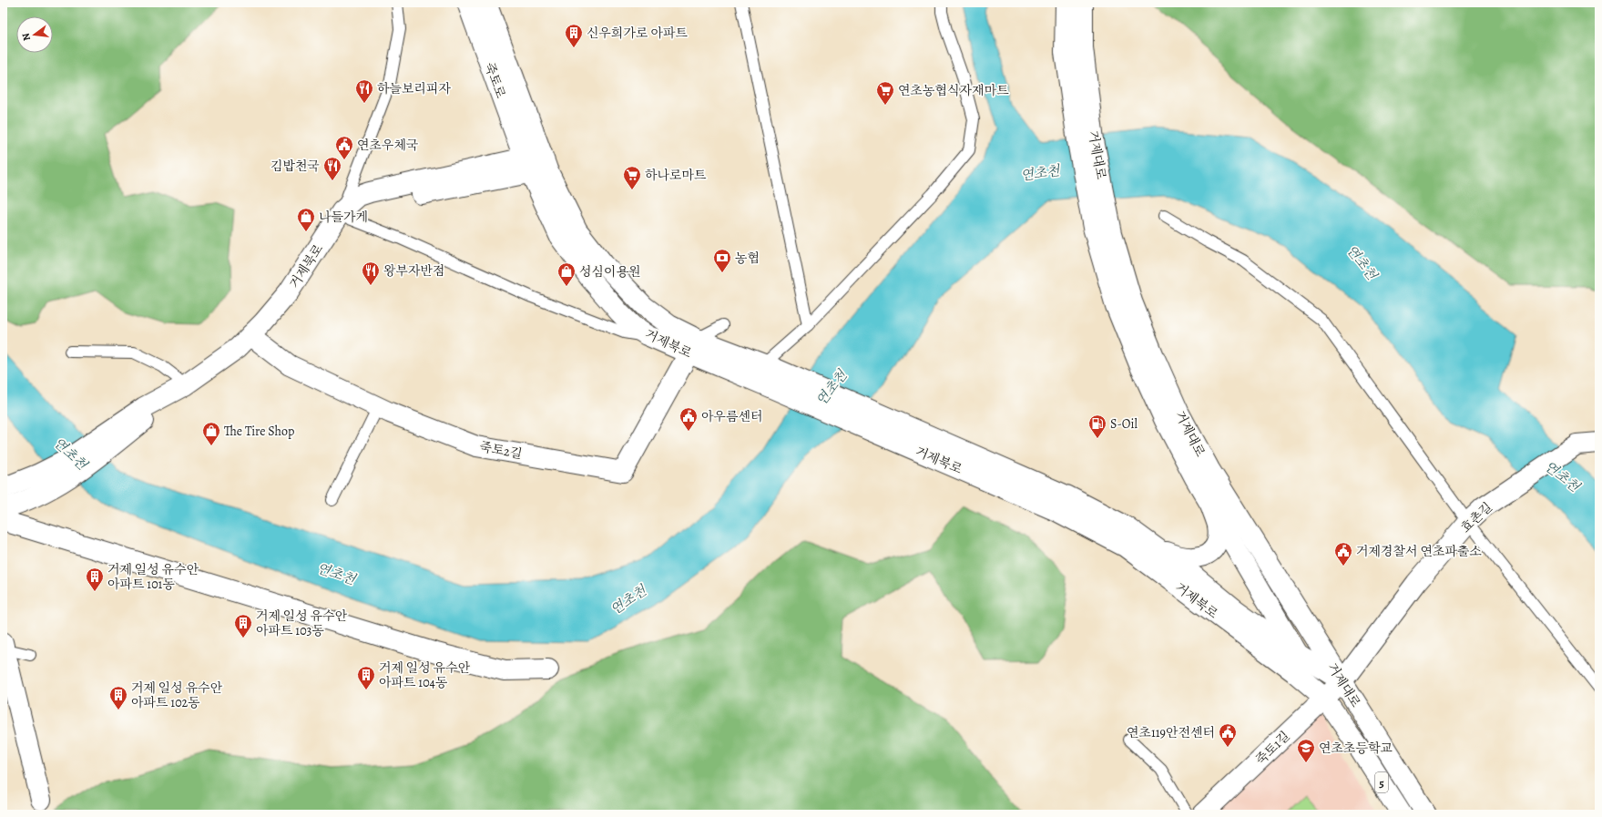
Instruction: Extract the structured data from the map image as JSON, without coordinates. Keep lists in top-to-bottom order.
{
  "streets": {
    "main road": [
      "죽토로",
      "거제대로",
      "거제북로",
      "죽토2길",
      "효촌길",
      "죽토1길",
      "5"
    ]
  },
  "crossings": [
    ["죽토로", "거제북로"],
    ["거제대로", "거제북로"],
    ["거제대로", "효촌길"],
    ["거제대로", "죽토1길"],
    ["거제북로", "죽토2길"],
    ["거제북로", "효촌길"],
    ["거제북로", "죽토1길"],
    ["효촌길", "죽토1길"]
  ],
  "water": ["연초천"],
  "places": {
    "building": [
      "신우희가로 아파트",
      "거제 일성 유수안 아파트 101동",
      "거제 일성 유수안 아파트 103동",
      "거제 일성 유수안 아파트 104동",
      "거제 일성 유수안 아파트 102동"
    ],
    "restaurant": ["하늘보리피자", "김밥천국", "왕부자반점"],
    "supermarket": ["연초농협식자재마트", "하나로마트"],
    "public building": [
      "연초우체국",
      "아우름센터",
      "거제경찰서 연초파출소",
      "연초119안전센터"
    ],
    "shop": ["나들가게", "성심이용원", "The Tire Shop"],
    "bank": ["농협"],
    "fuel station": ["S-Oil"],
    "school or university": ["연초초등학교"]
  },
  "north": "left"
}
